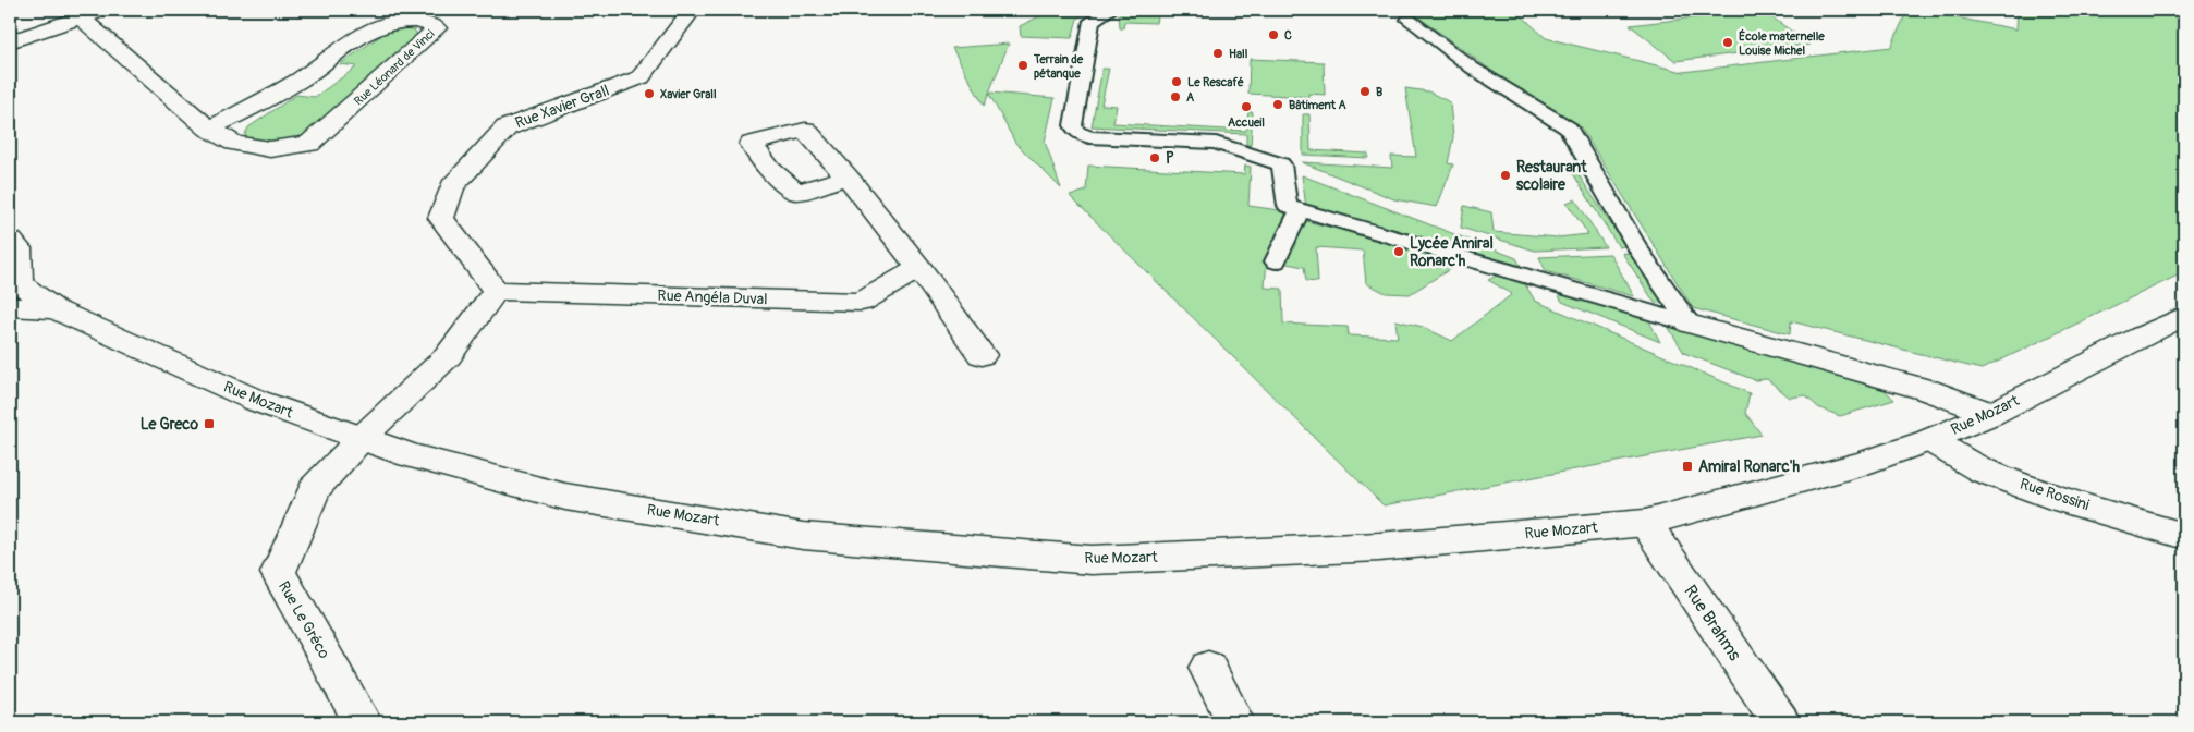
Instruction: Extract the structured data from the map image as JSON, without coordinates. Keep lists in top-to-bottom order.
{
  "streets": {
    "street": [
      "Rue Léonard de Vinci",
      "Rue Xavier Grall",
      "Rue Angéla Duval",
      "Rue Mozart",
      "Rue Rossini",
      "Rue Le Gréco",
      "Rue Brahms"
    ]
  },
  "crossings": [
    ["Rue Xavier Grall", "Rue Angéla Duval"],
    ["Rue Mozart", "Rue Rossini"],
    ["Rue Mozart", "Rue Le Gréco"],
    ["Rue Mozart", "Rue Brahms"]
  ],
  "places": {
    "other": [
      "C",
      "École maternelle Louise Michel",
      "Hall",
      "Terrain de pétanque",
      "Le Rescafé",
      "B",
      "Xavier Grall",
      "A",
      "Bâtiment A",
      "Accueil",
      "P",
      "Restaurant scolaire",
      "Lycée Amiral Ronarc'h"
    ],
    "transit": ["Le Greco", "Amiral Ronarc'h"]
  }
}
